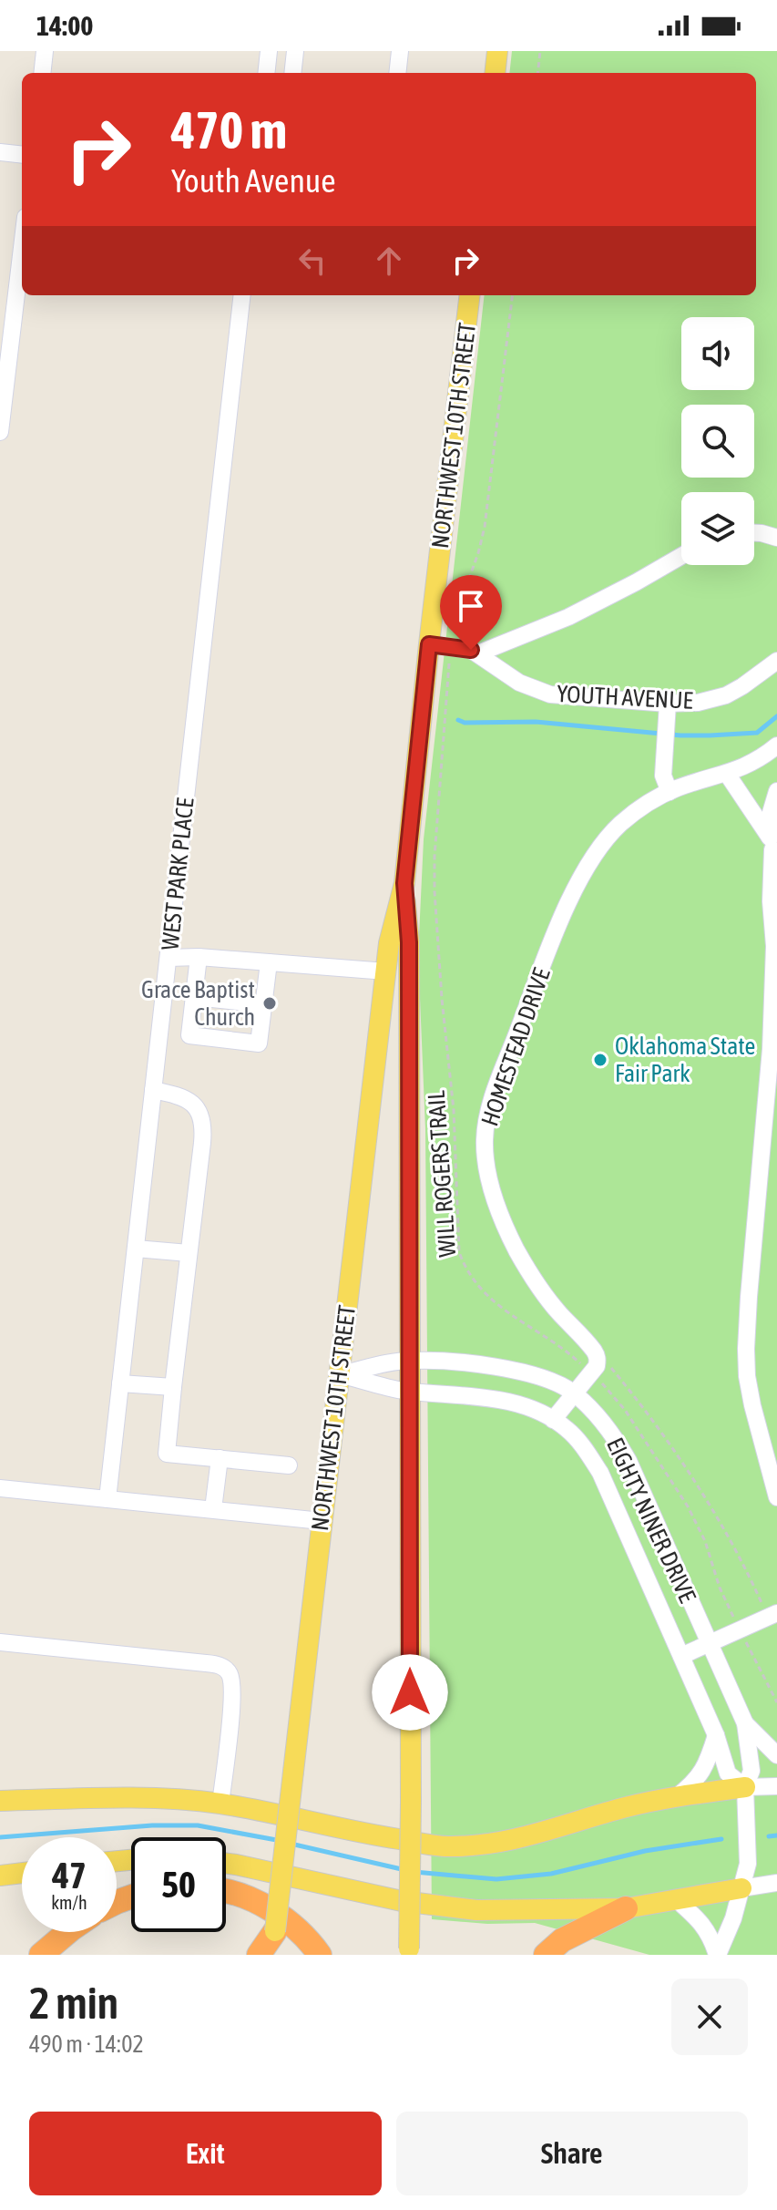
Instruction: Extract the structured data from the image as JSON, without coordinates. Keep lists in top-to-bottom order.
{
  "streets": {
    "main road": ["NORTHWEST 10TH STREET"],
    "street": [
      "YOUTH AVENUE",
      "WEST PARK PLACE",
      "HOMESTEAD DRIVE",
      "EIGHTY NINER DRIVE"
    ],
    "path": ["WILL ROGERS TRAIL"]
  },
  "crossings": [
    ["NORTHWEST 10TH STREET", "YOUTH AVENUE"],
    ["NORTHWEST 10TH STREET", "EIGHTY NINER DRIVE"]
  ],
  "places": ["Grace Baptist Church", "Oklahoma State Fair Park"],
  "page": {
    "status": "14:00",
    "turn": ["470 m", "Youth Avenue"],
    "speed": "47 km/h",
    "limit": "50",
    "heading": ["2 min", "490 m · 14:02"],
    "buttons": ["Exit", "Share"]
  }
}
